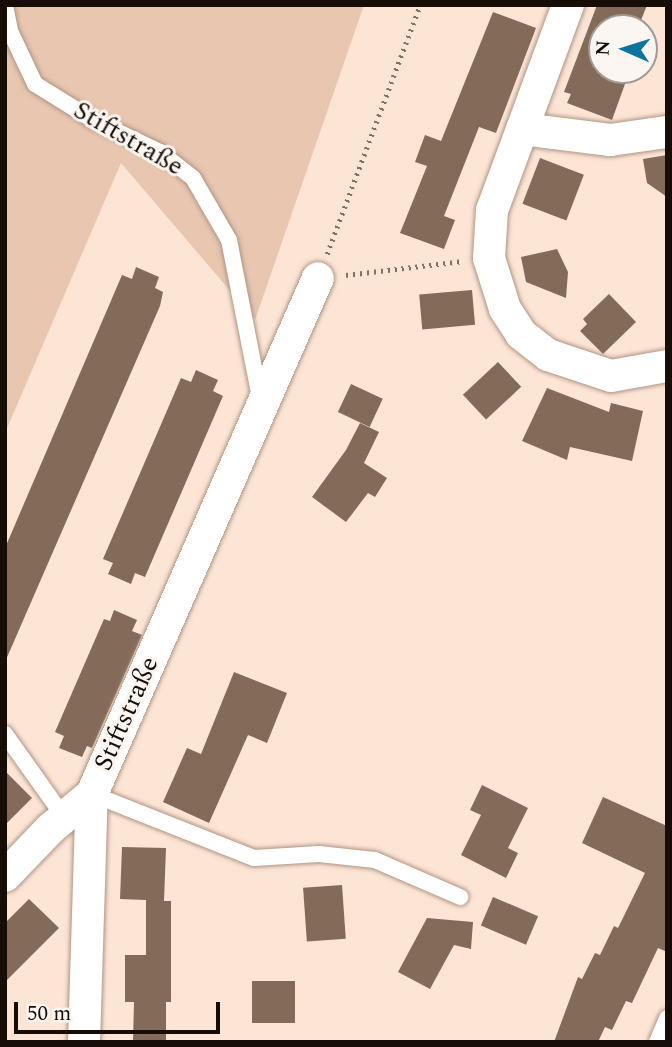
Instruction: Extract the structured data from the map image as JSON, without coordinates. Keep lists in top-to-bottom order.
{
  "streets": {
    "street": ["Stiftstraße"]
  },
  "scale_bar": "50 m",
  "north": "left"
}
